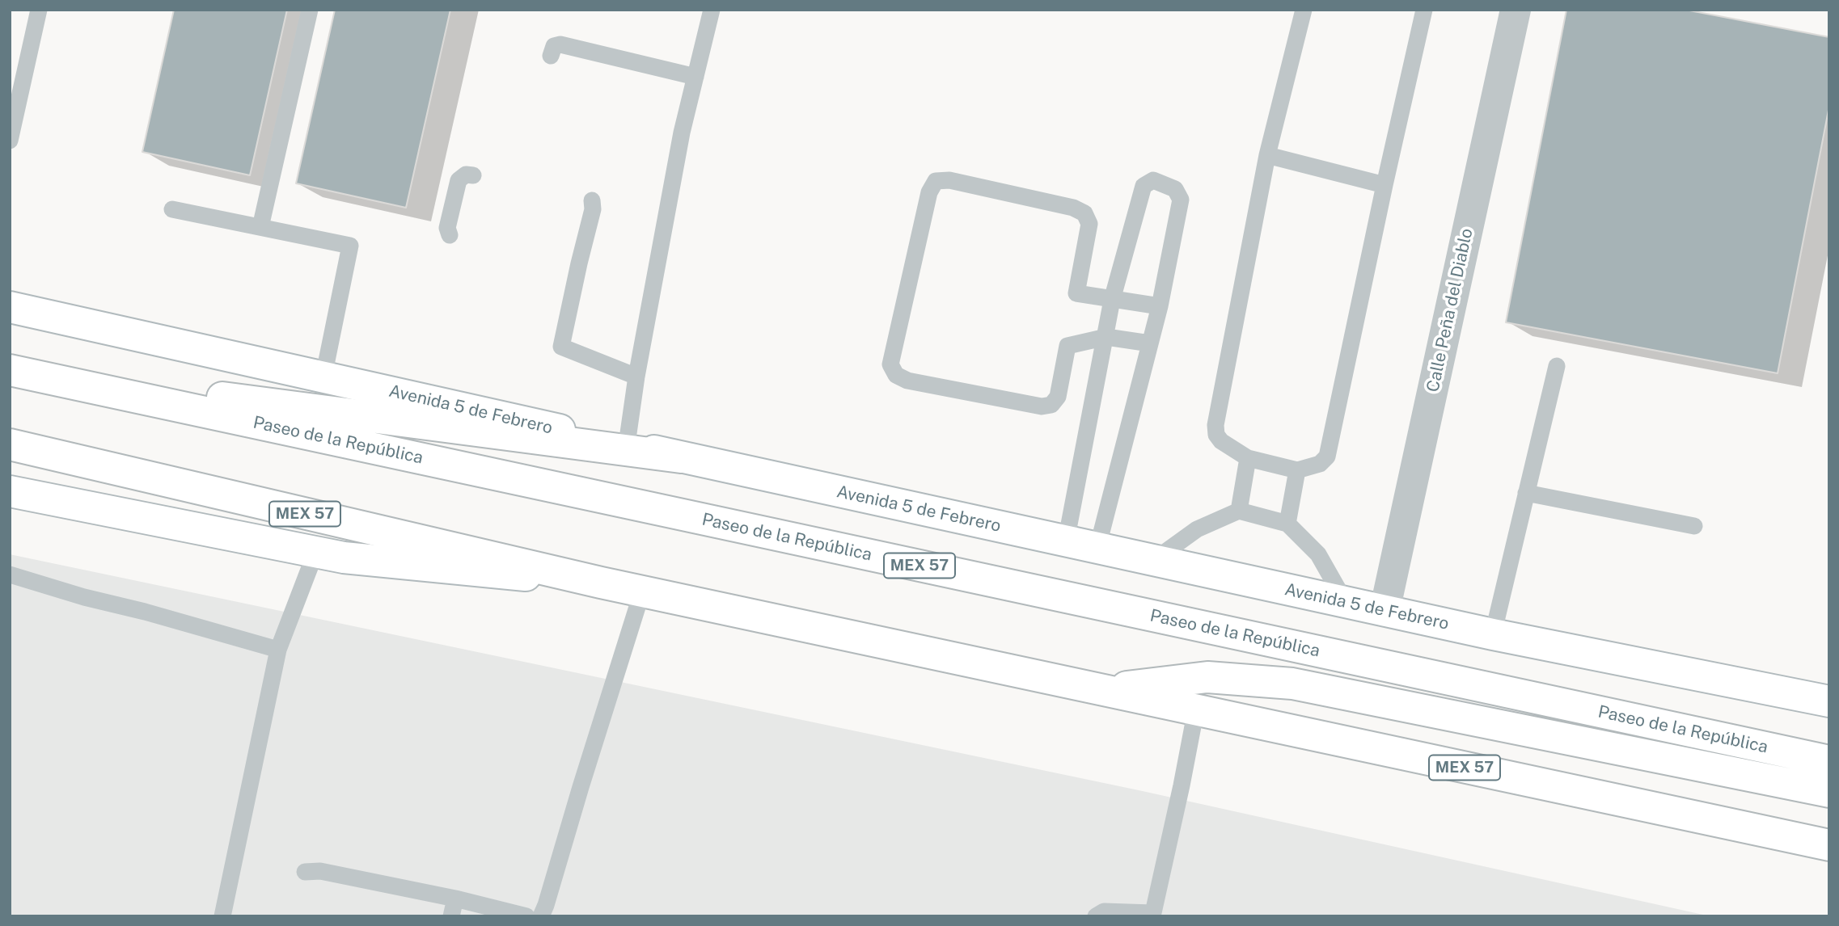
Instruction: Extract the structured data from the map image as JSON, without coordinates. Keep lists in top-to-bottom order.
{
  "streets": {
    "main road": ["Avenida 5 de Febrero", "Paseo de la República", "MEX 57"],
    "street": ["Calle Peña del Diablo"]
  },
  "crossings": [
    ["Calle Peña del Diablo", "Avenida 5 de Febrero"]
  ]
}
